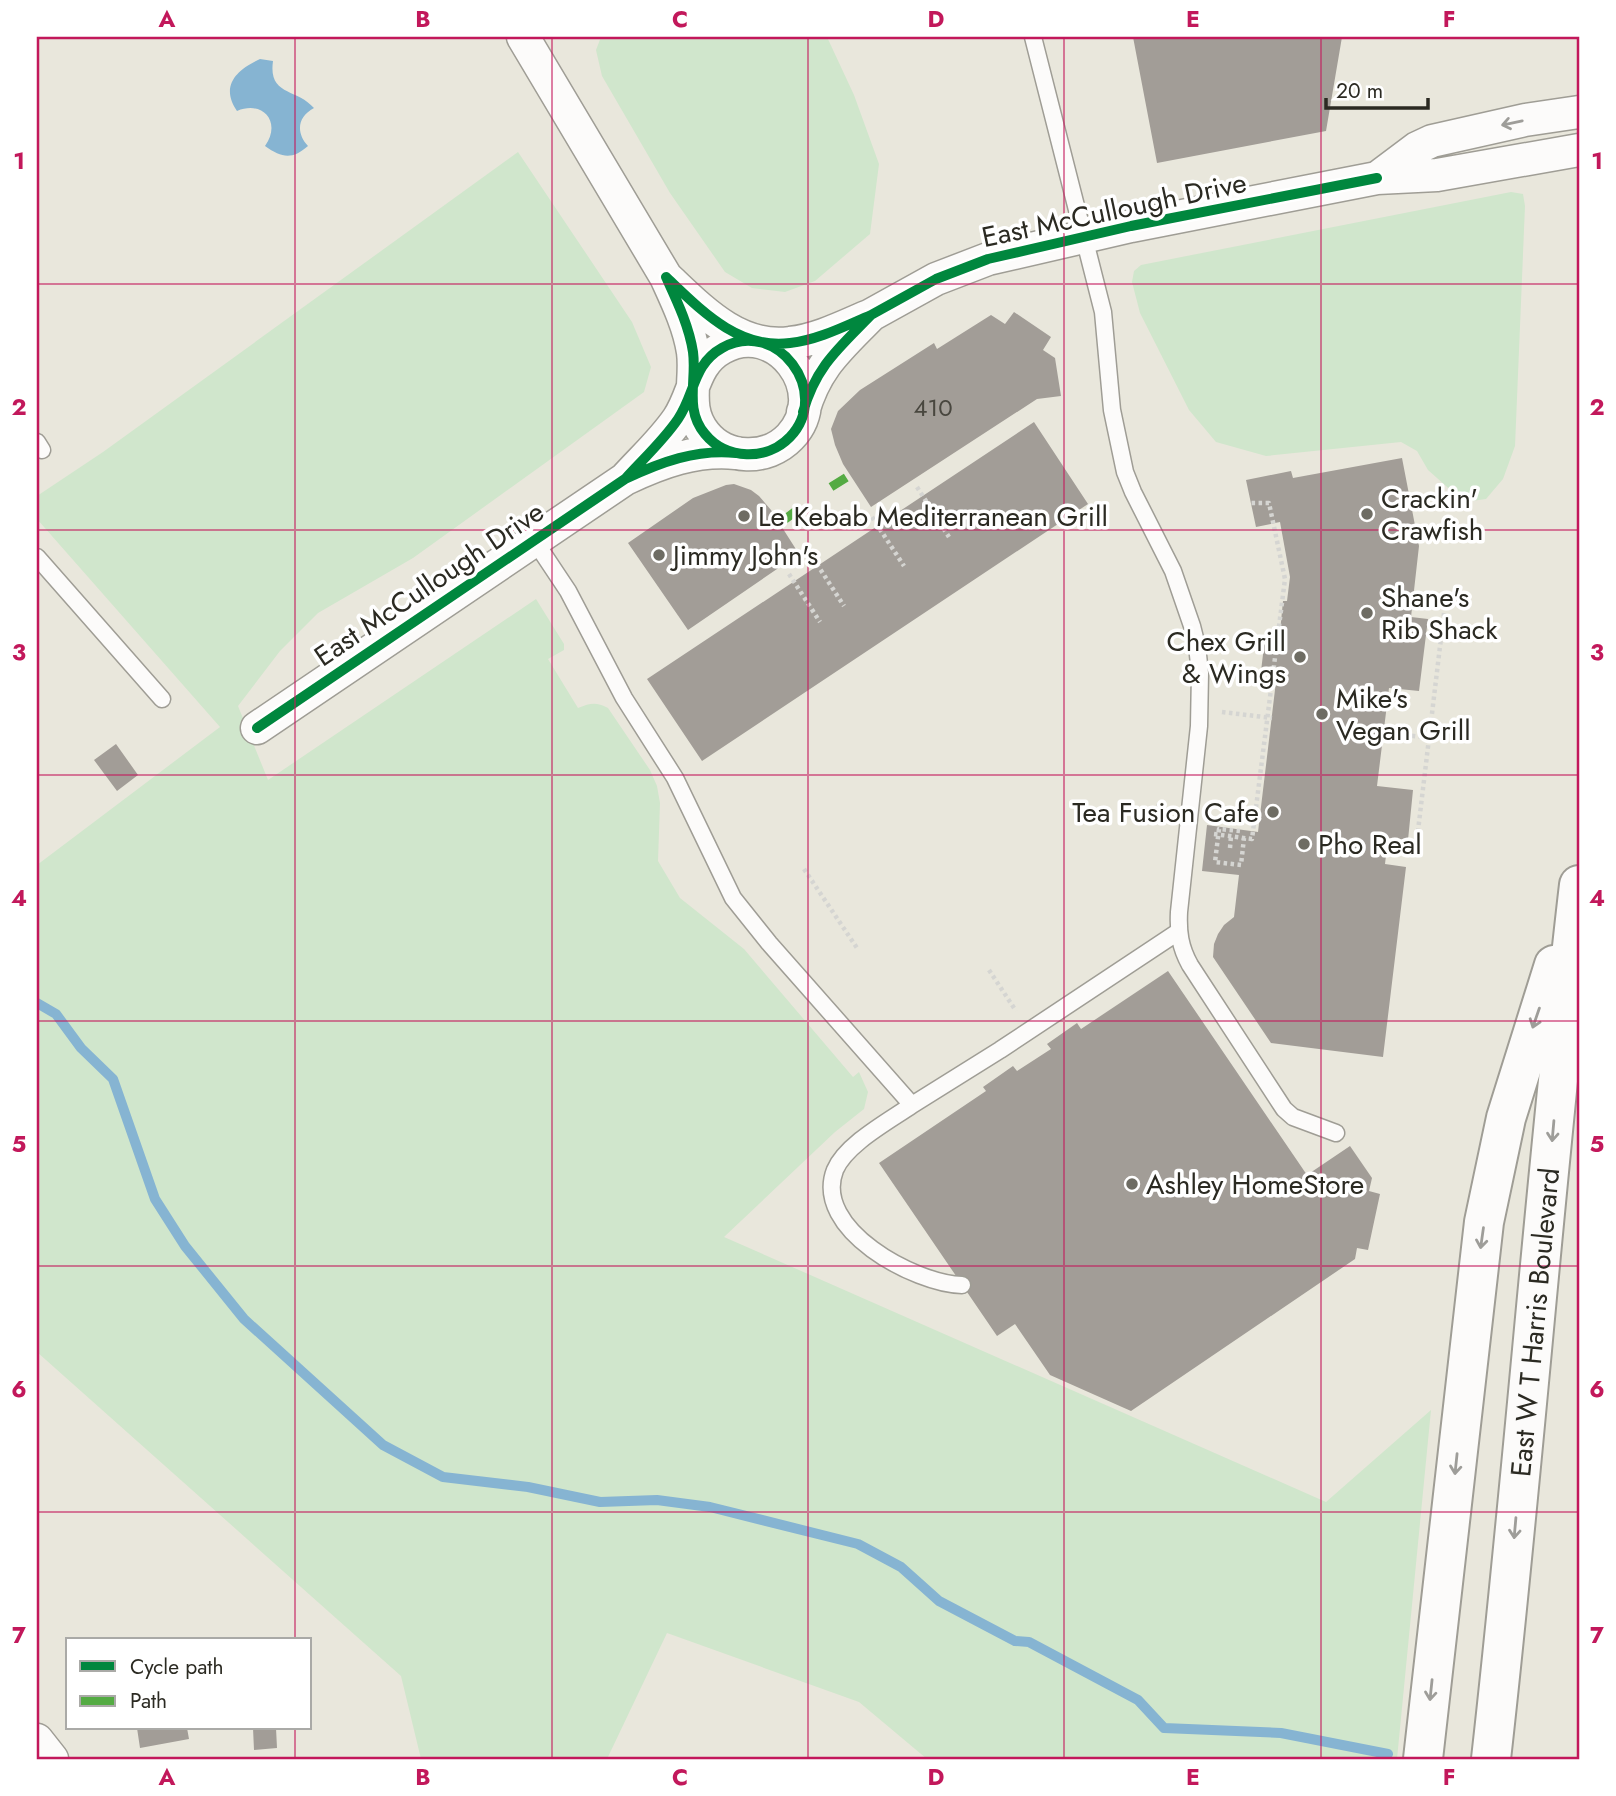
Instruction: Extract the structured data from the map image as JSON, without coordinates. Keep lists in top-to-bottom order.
{
  "streets": {
    "main road": ["East W T Harris Boulevard"],
    "street": ["East McCullough Drive"]
  },
  "places": [
    "Crackin' Crawfish",
    "Le Kebab Mediterranean Grill",
    "Jimmy John's",
    "Shane's Rib Shack",
    "Chex Grill & Wings",
    "Mike's Vegan Grill",
    "Tea Fusion Cafe",
    "Pho Real",
    "Ashley HomeStore"
  ],
  "house_numbers": ["410"],
  "legend": ["Cycle path", "Path"],
  "scale_bar": "20 m",
  "grid": {
    "columns": [
      "A",
      "B",
      "C",
      "D",
      "E",
      "F"
    ],
    "rows": [
      "1",
      "2",
      "3",
      "4",
      "5",
      "6",
      "7"
    ]
  }
}
